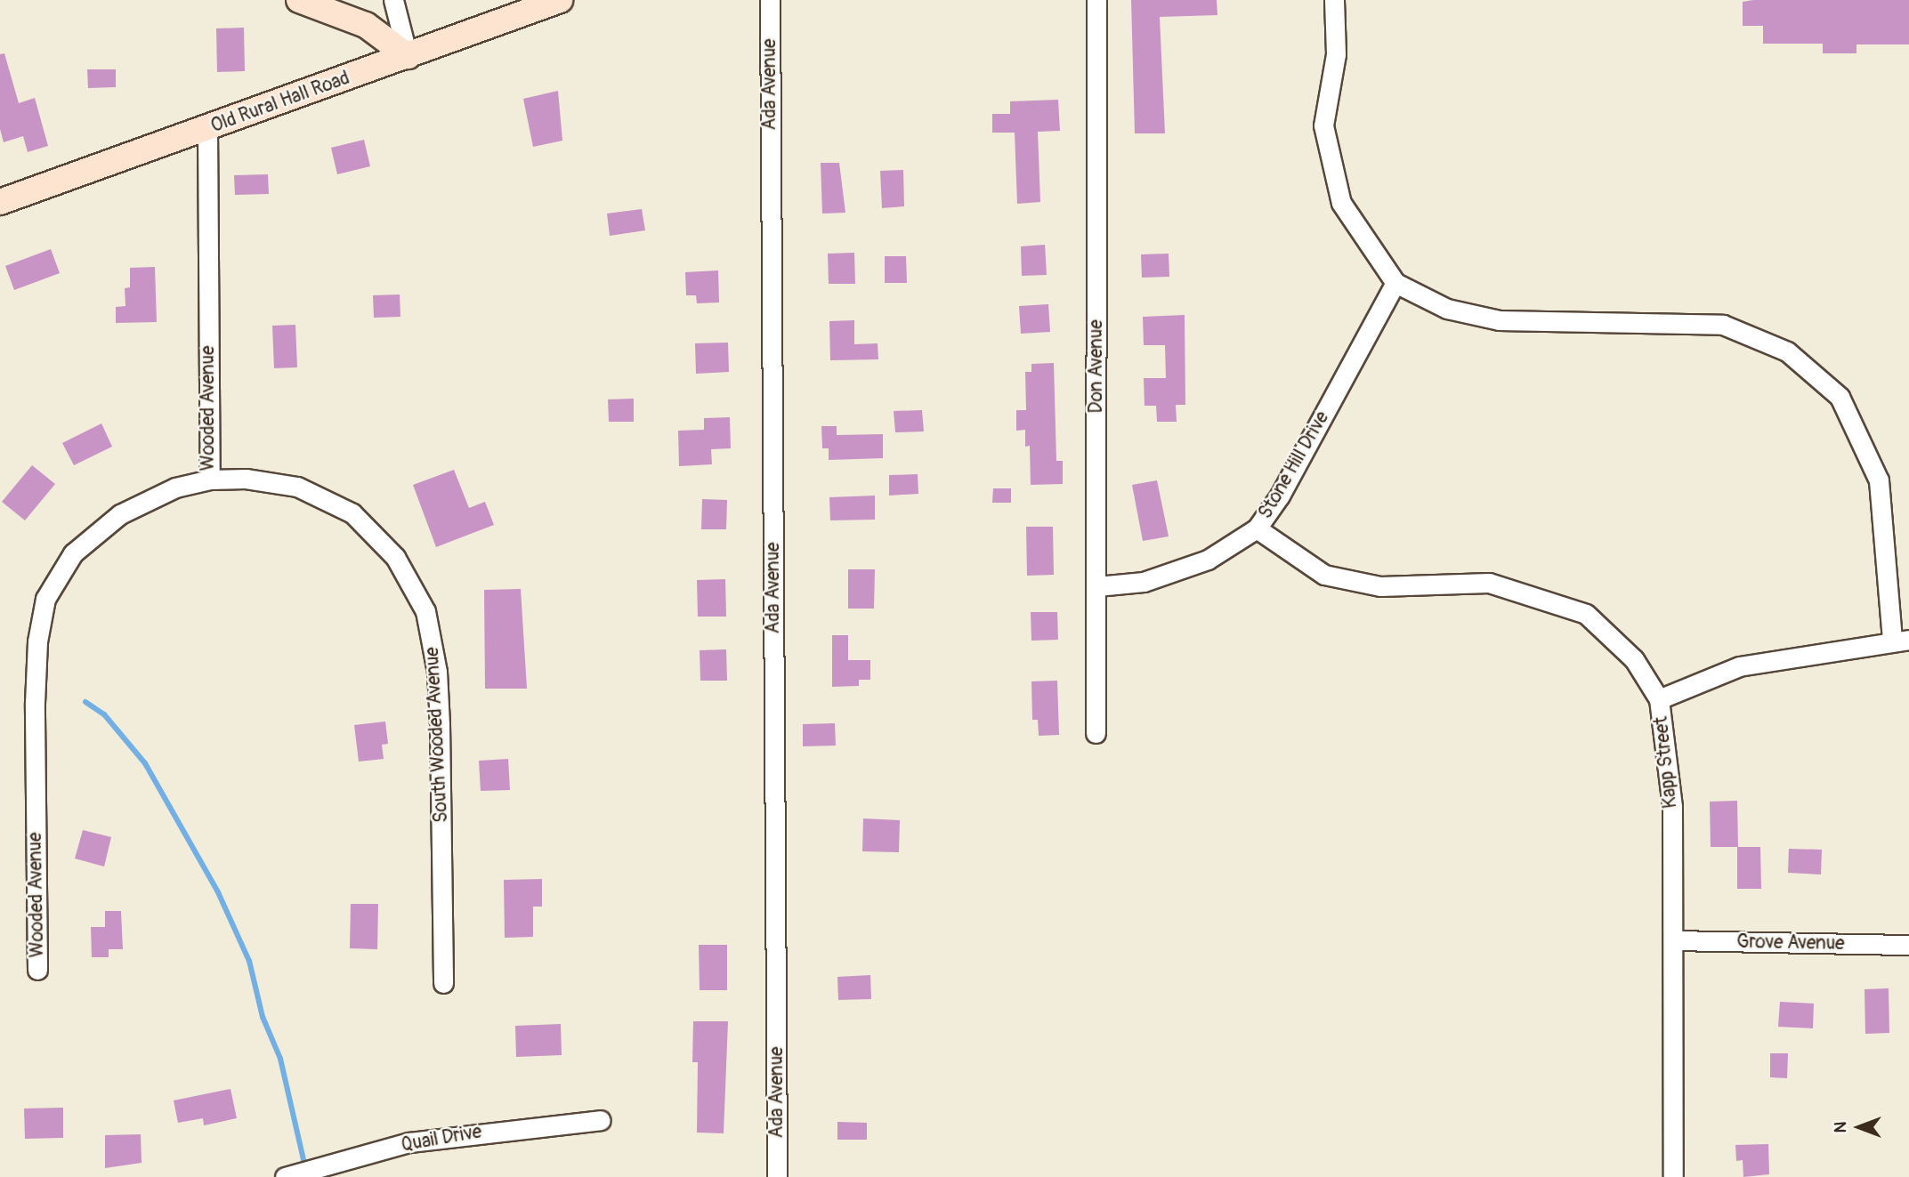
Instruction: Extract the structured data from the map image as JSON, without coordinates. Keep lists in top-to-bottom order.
{
  "streets": {
    "main road": ["Old Rural Hall Road"],
    "street": [
      "Ada Avenue",
      "Don Avenue",
      "Wooded Avenue",
      "Stone Hill Drive",
      "South Wooded Avenue",
      "Kapp Street",
      "Grove Avenue",
      "Quail Drive"
    ]
  },
  "crossings": [
    ["Old Rural Hall Road", "Wooded Avenue"],
    ["Don Avenue", "Stone Hill Drive"],
    ["Wooded Avenue", "South Wooded Avenue"],
    ["Stone Hill Drive", "Kapp Street"],
    ["Kapp Street", "Grove Avenue"]
  ],
  "north": "left"
}
